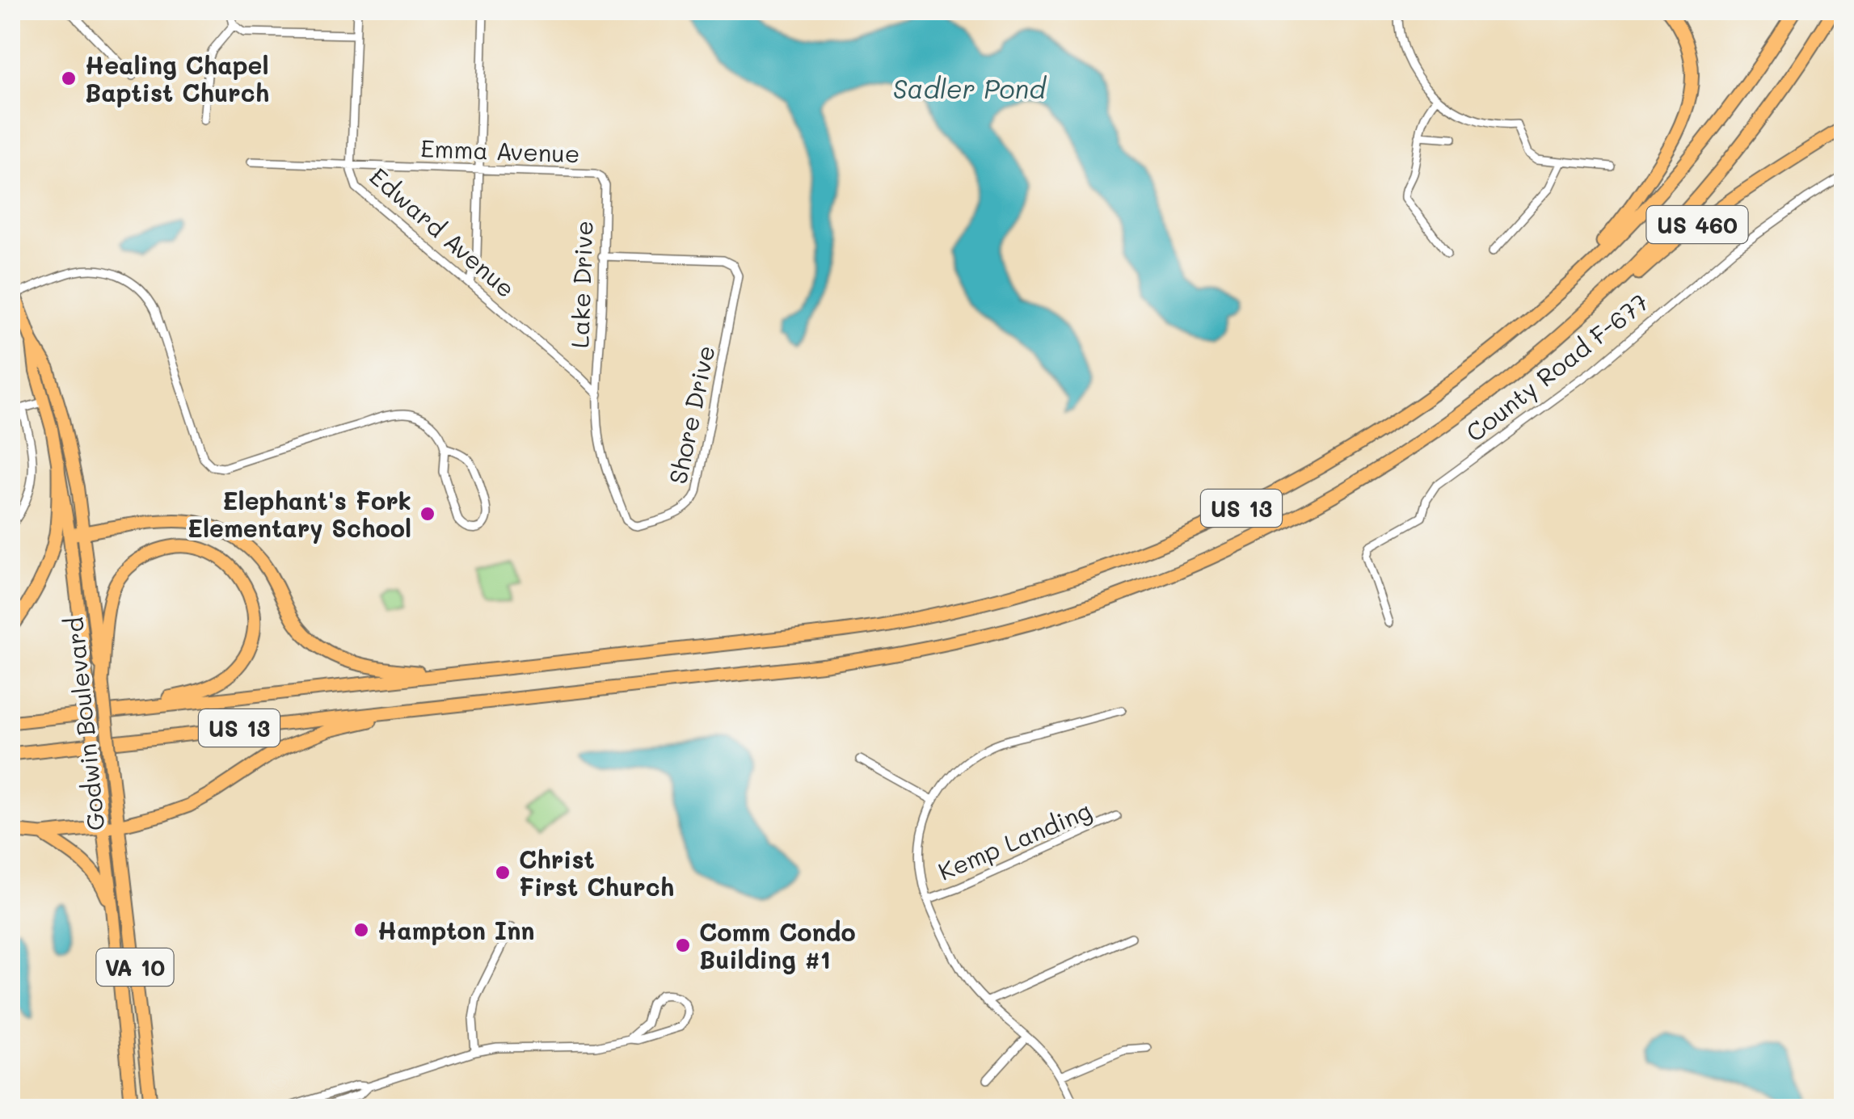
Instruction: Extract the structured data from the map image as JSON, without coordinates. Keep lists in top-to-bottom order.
{
  "streets": {
    "highway": [
      "US 460",
      "US 13",
      "Godwin Boulevard",
      "VA 10"
    ],
    "street": [
      "Emma Avenue",
      "Edward Avenue",
      "Lake Drive",
      "County Road F-677",
      "Shore Drive",
      "Kemp Landing"
    ]
  },
  "crossings": [
    ["Emma Avenue", "Edward Avenue"],
    ["Emma Avenue", "Lake Drive"],
    ["US 460", "US 13"],
    ["Edward Avenue", "Lake Drive"],
    ["Edward Avenue", "Shore Drive"],
    ["Lake Drive", "Shore Drive"]
  ],
  "water": ["Sadler Pond"],
  "places": [
    "Healing Chapel Baptist Church",
    "Elephant's Fork Elementary School",
    "Christ First Church",
    "Hampton Inn",
    "Comm Condo Building #1"
  ]
}
